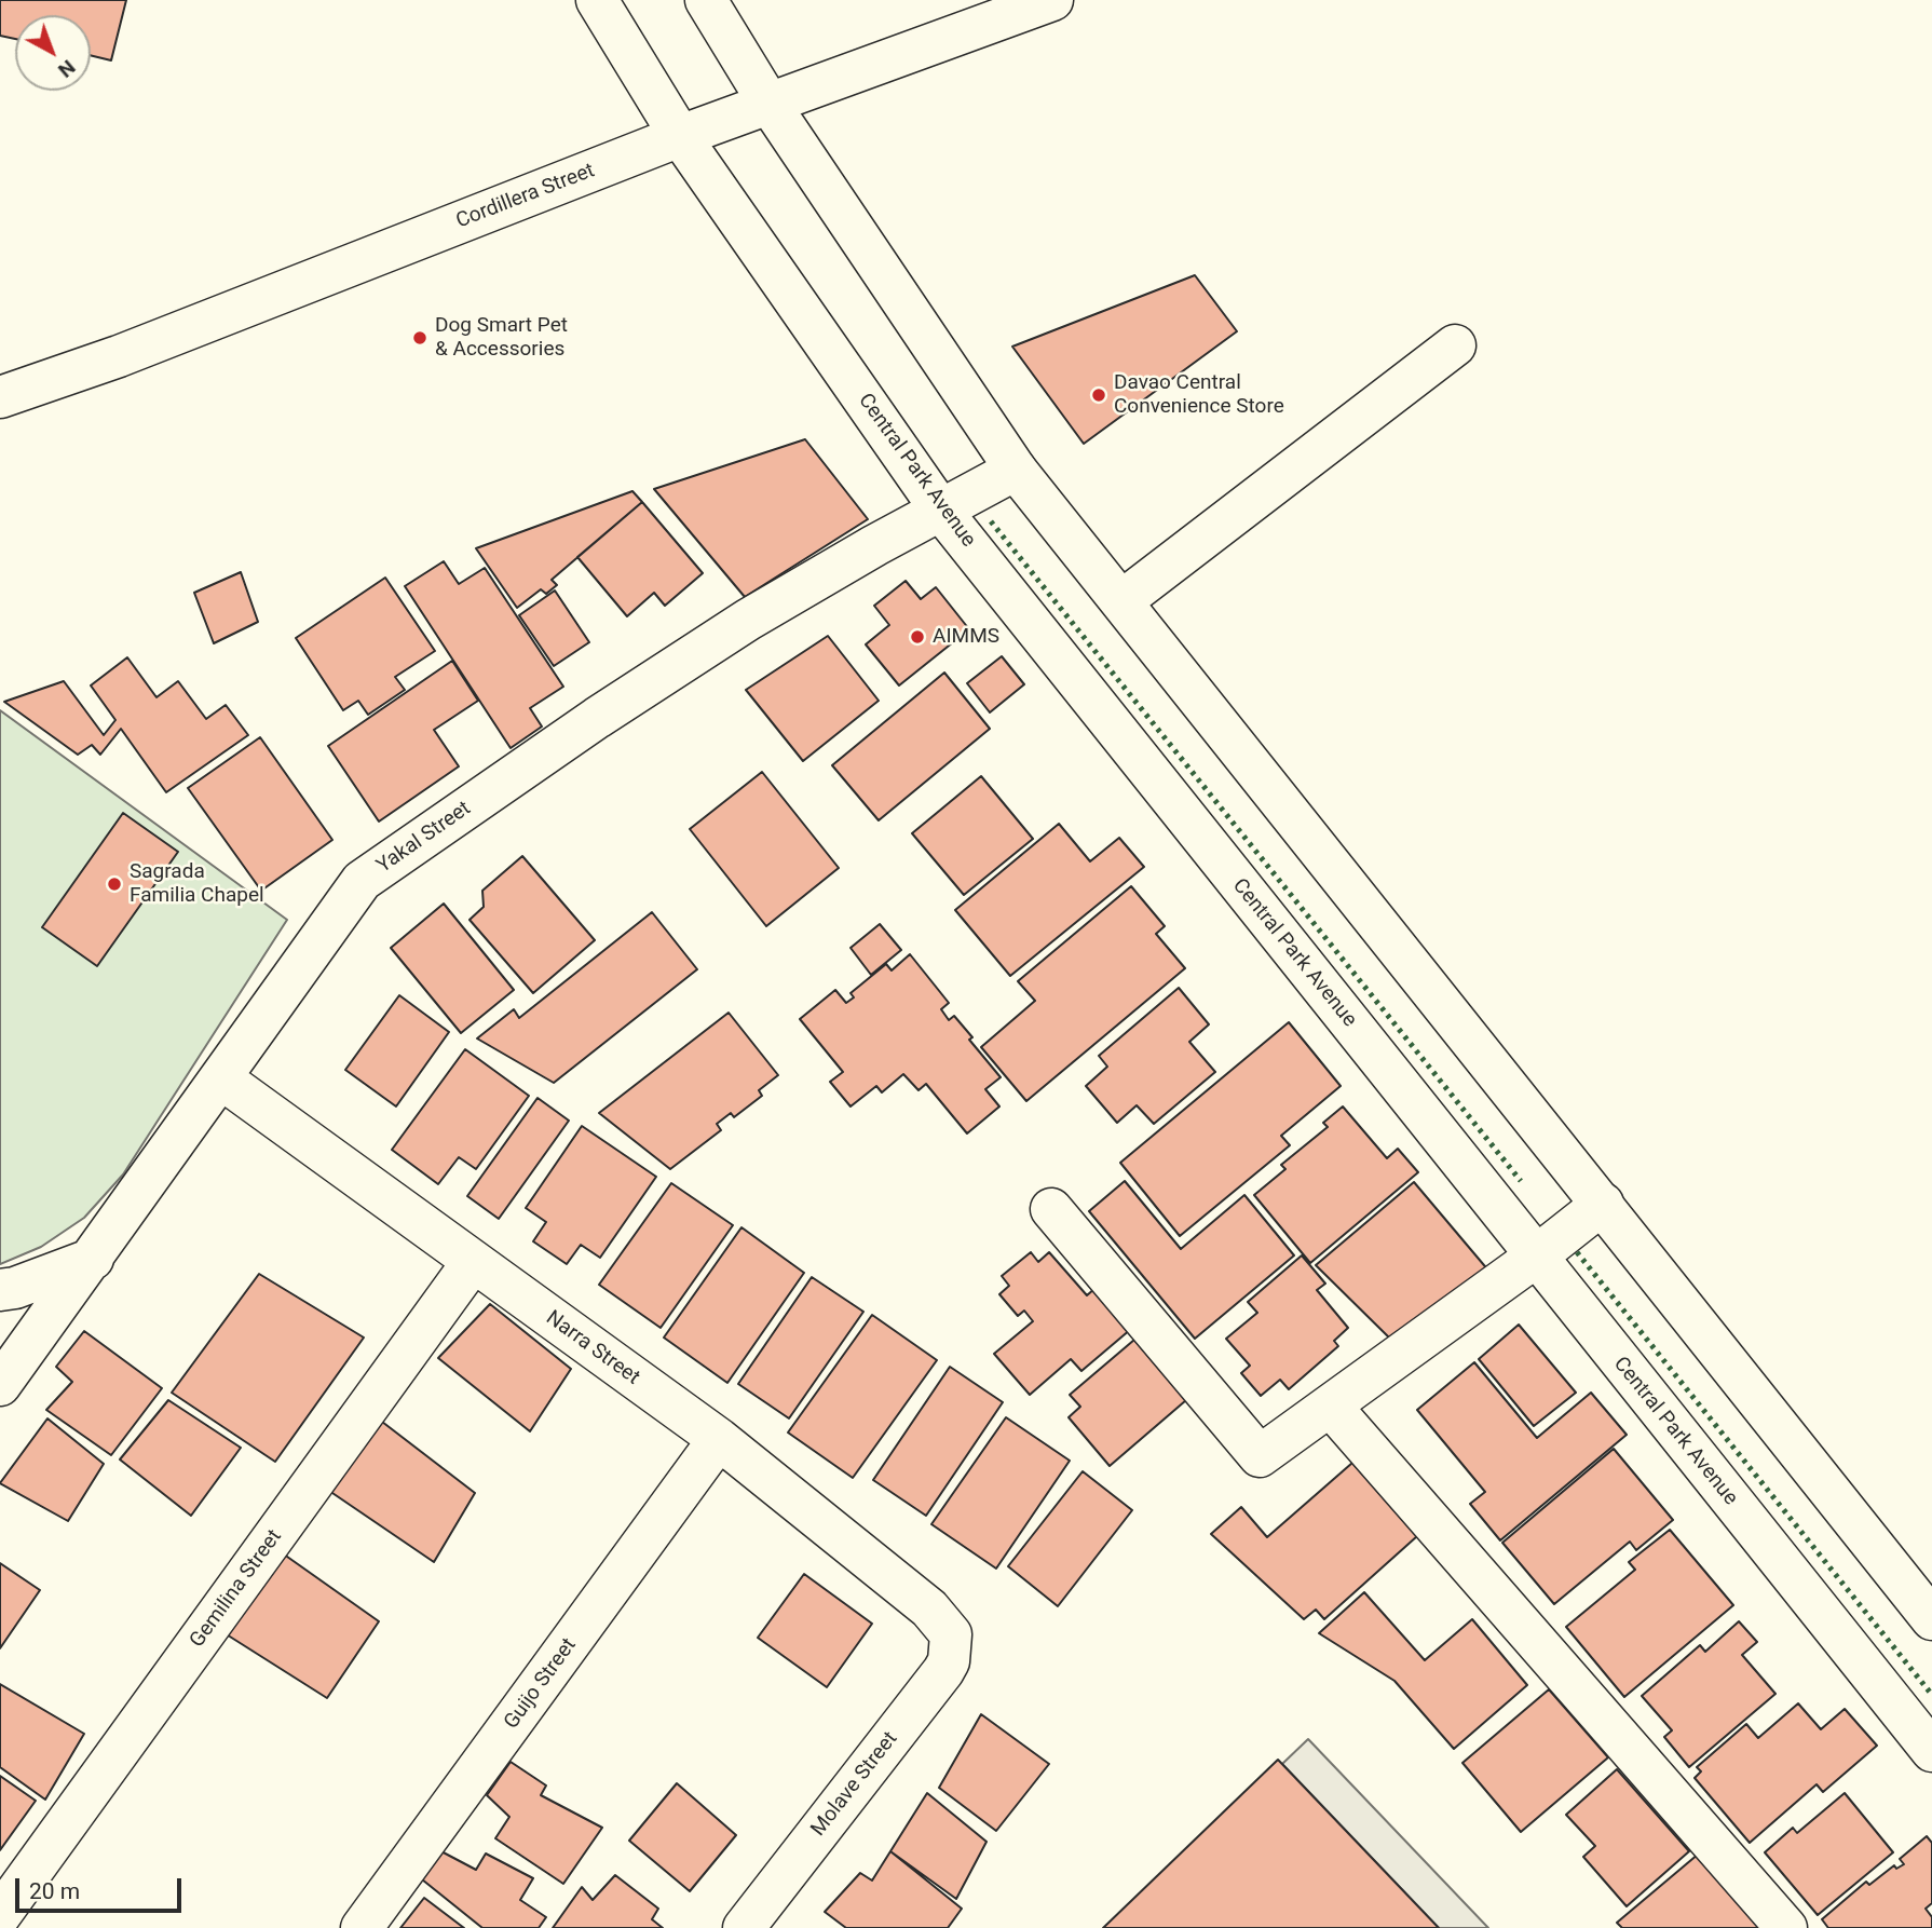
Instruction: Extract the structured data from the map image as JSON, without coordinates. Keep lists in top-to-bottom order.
{
  "streets": {
    "street": [
      "Cordillera Street",
      "Central Park Avenue",
      "Yakal Street",
      "Narra Street",
      "Gemilina Street",
      "Guijo Street",
      "Molave Street"
    ]
  },
  "crossings": [
    ["Cordillera Street", "Central Park Avenue"],
    ["Central Park Avenue", "Yakal Street"],
    ["Yakal Street", "Narra Street"],
    ["Narra Street", "Gemilina Street"],
    ["Narra Street", "Guijo Street"],
    ["Narra Street", "Molave Street"]
  ],
  "places": [
    "Dog Smart Pet & Accessories",
    "Davao Central Convenience Store",
    "AIMMS",
    "Sagrada Familia Chapel"
  ],
  "scale_bar": "20 m",
  "north": "bottom right"
}
